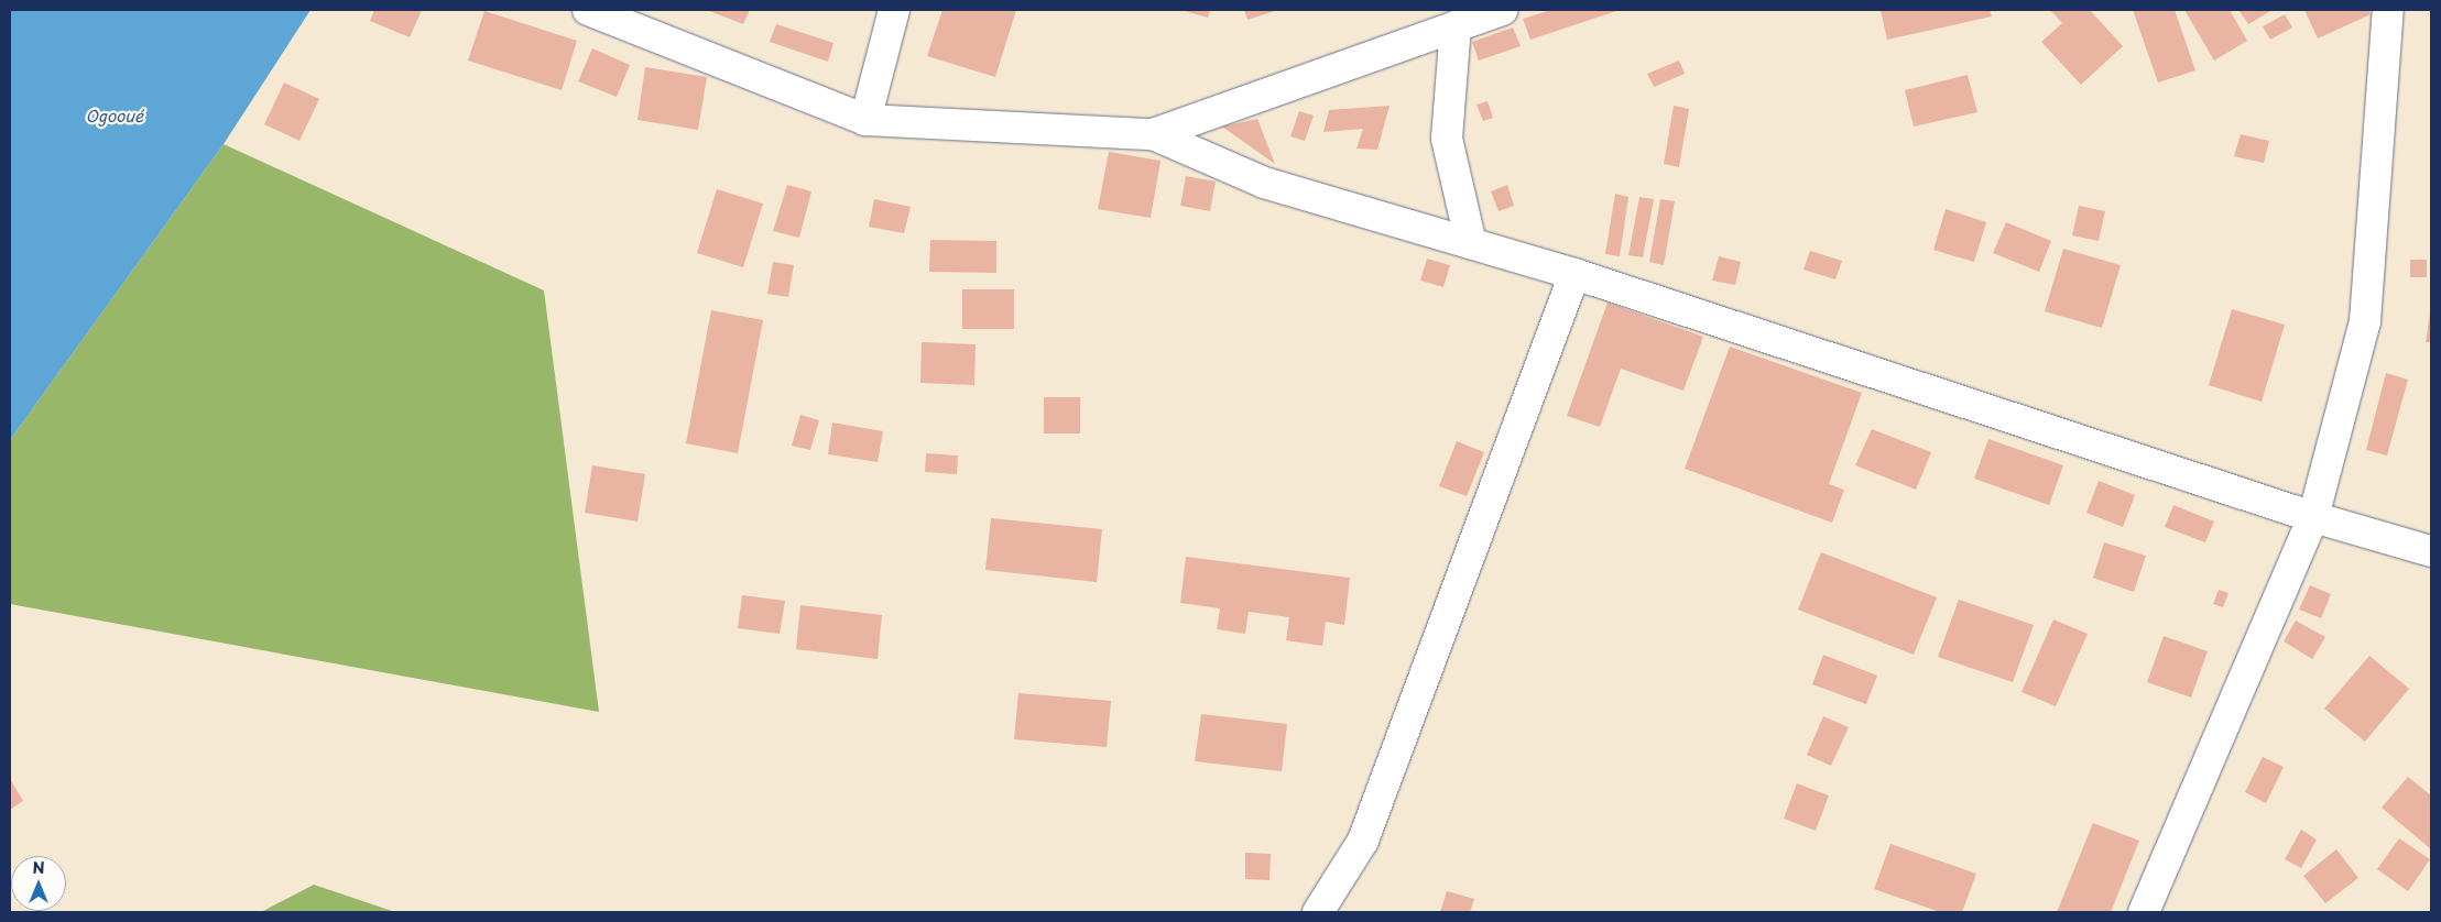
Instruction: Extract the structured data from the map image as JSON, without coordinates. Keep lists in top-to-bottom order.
{
  "water": ["Ogooué"],
  "north": "top"
}
